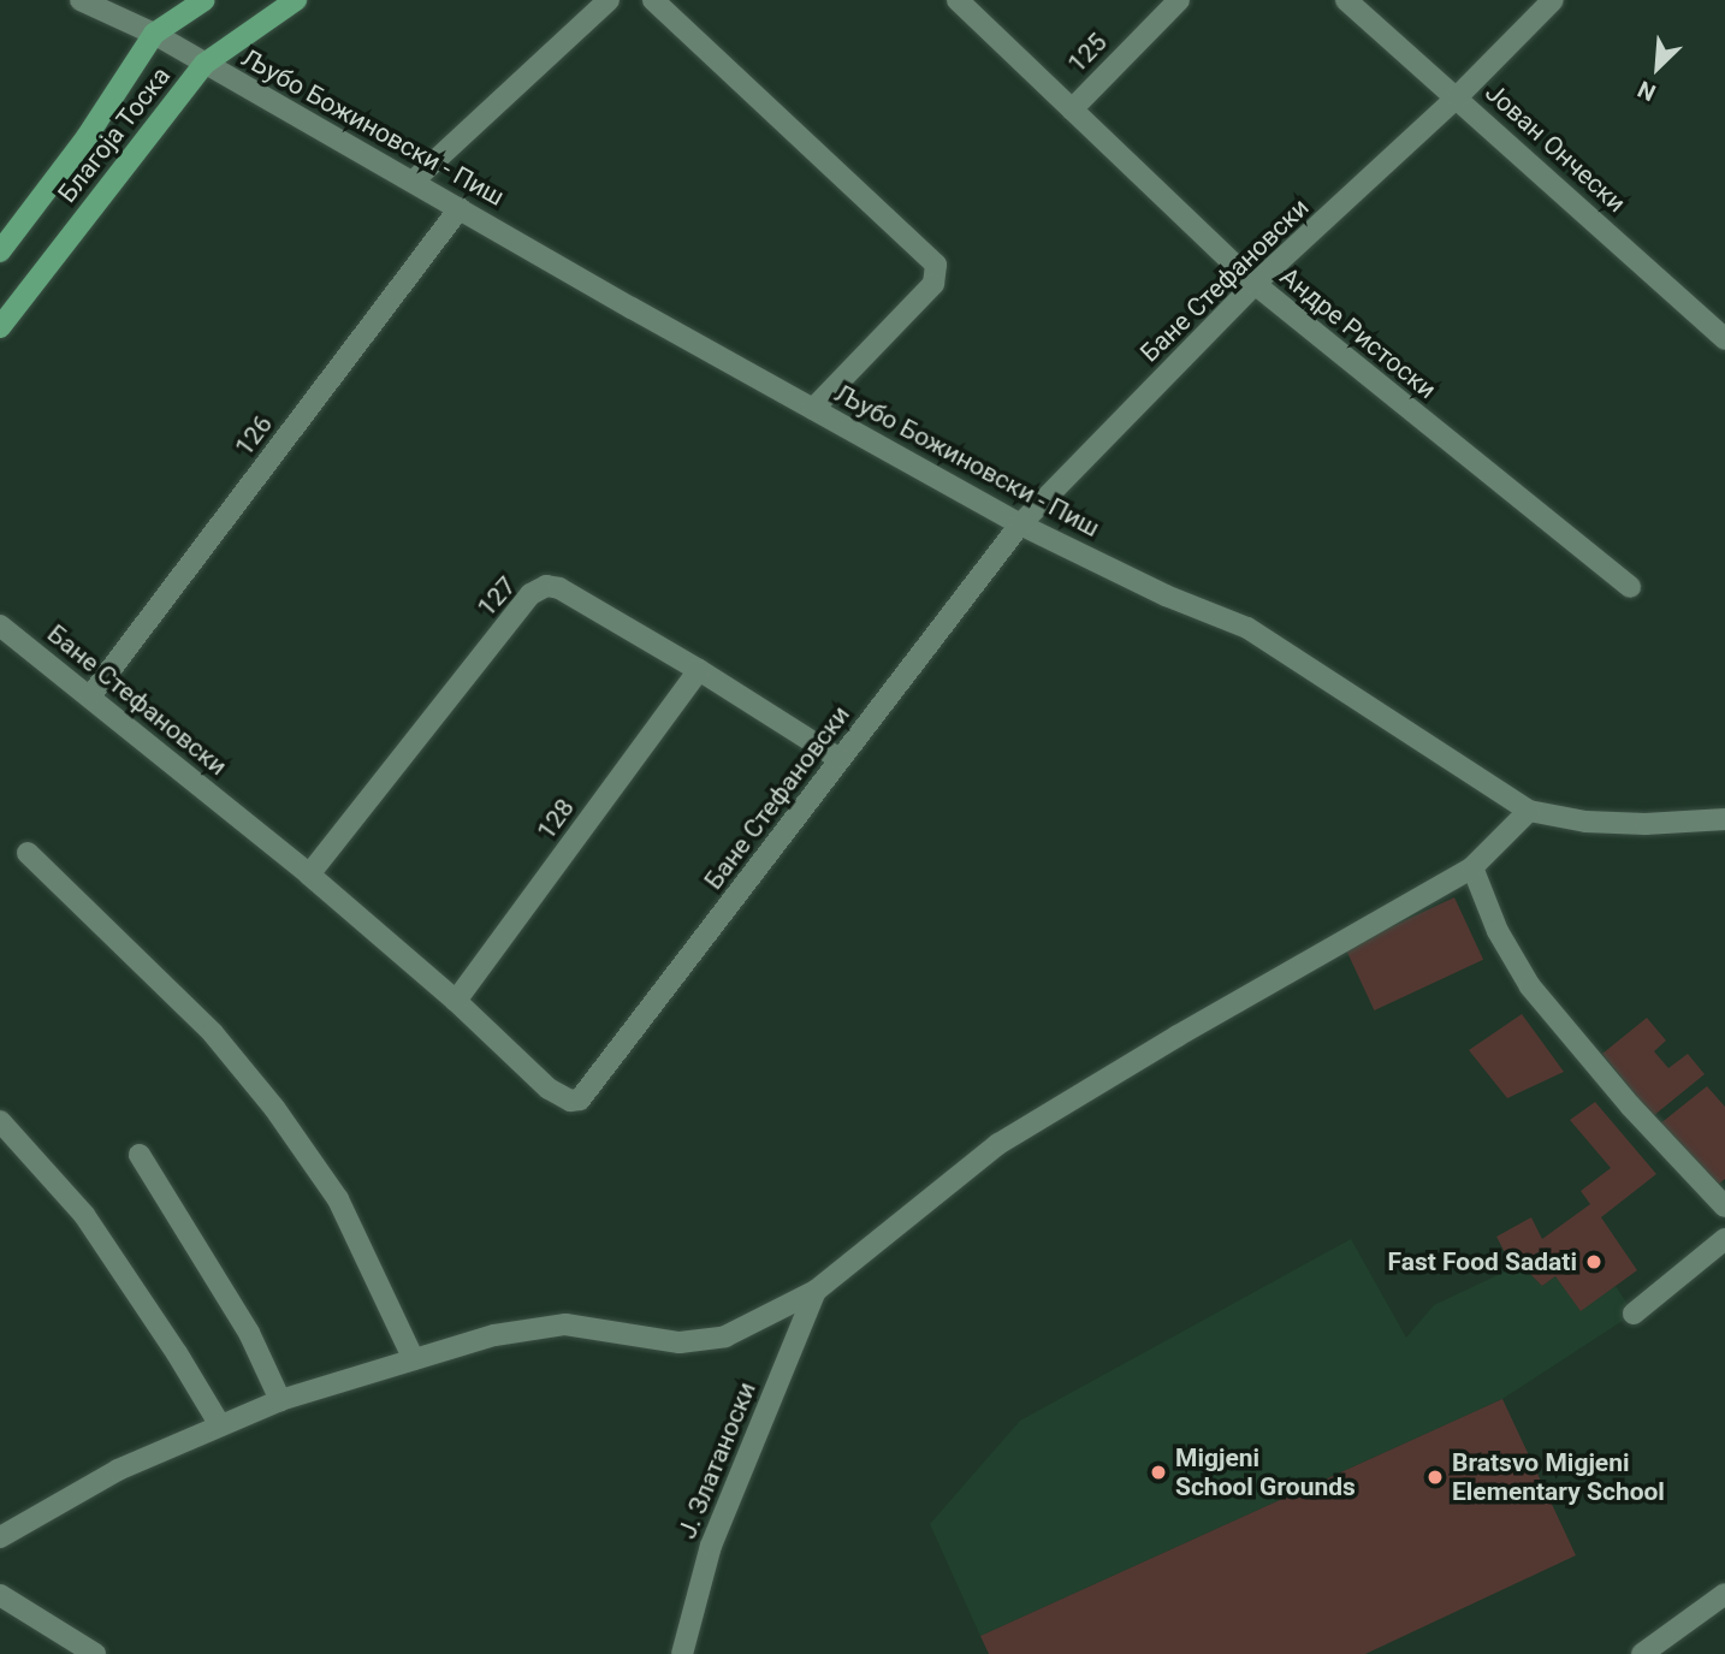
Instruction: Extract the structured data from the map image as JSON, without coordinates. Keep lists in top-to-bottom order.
{
  "streets": {
    "main road": ["Благоја Тоска"],
    "street": [
      "125",
      "Љубо Божиновски - Пиш",
      "Јован Ончески",
      "Бане Стефановски",
      "Андре Ристоски",
      "126",
      "127",
      "128",
      "Ј. Златаноски"
    ]
  },
  "crossings": [
    ["125", "Андре Ристоски"],
    ["Љубо Божиновски - Пиш", "Благоја Тоска"],
    ["Љубо Божиновски - Пиш", "Бане Стефановски"],
    ["Љубо Божиновски - Пиш", "126"],
    ["Јован Ончески", "Бане Стефановски"],
    ["Бане Стефановски", "Андре Ристоски"],
    ["Бане Стефановски", "126"],
    ["Бане Стефановски", "127"],
    ["Бане Стефановски", "128"],
    ["127", "128"]
  ],
  "places": ["Fast Food Sadati", "Migjeni School Grounds", "Bratsvo Migjeni Elementary School"],
  "north": "bottom left"
}
